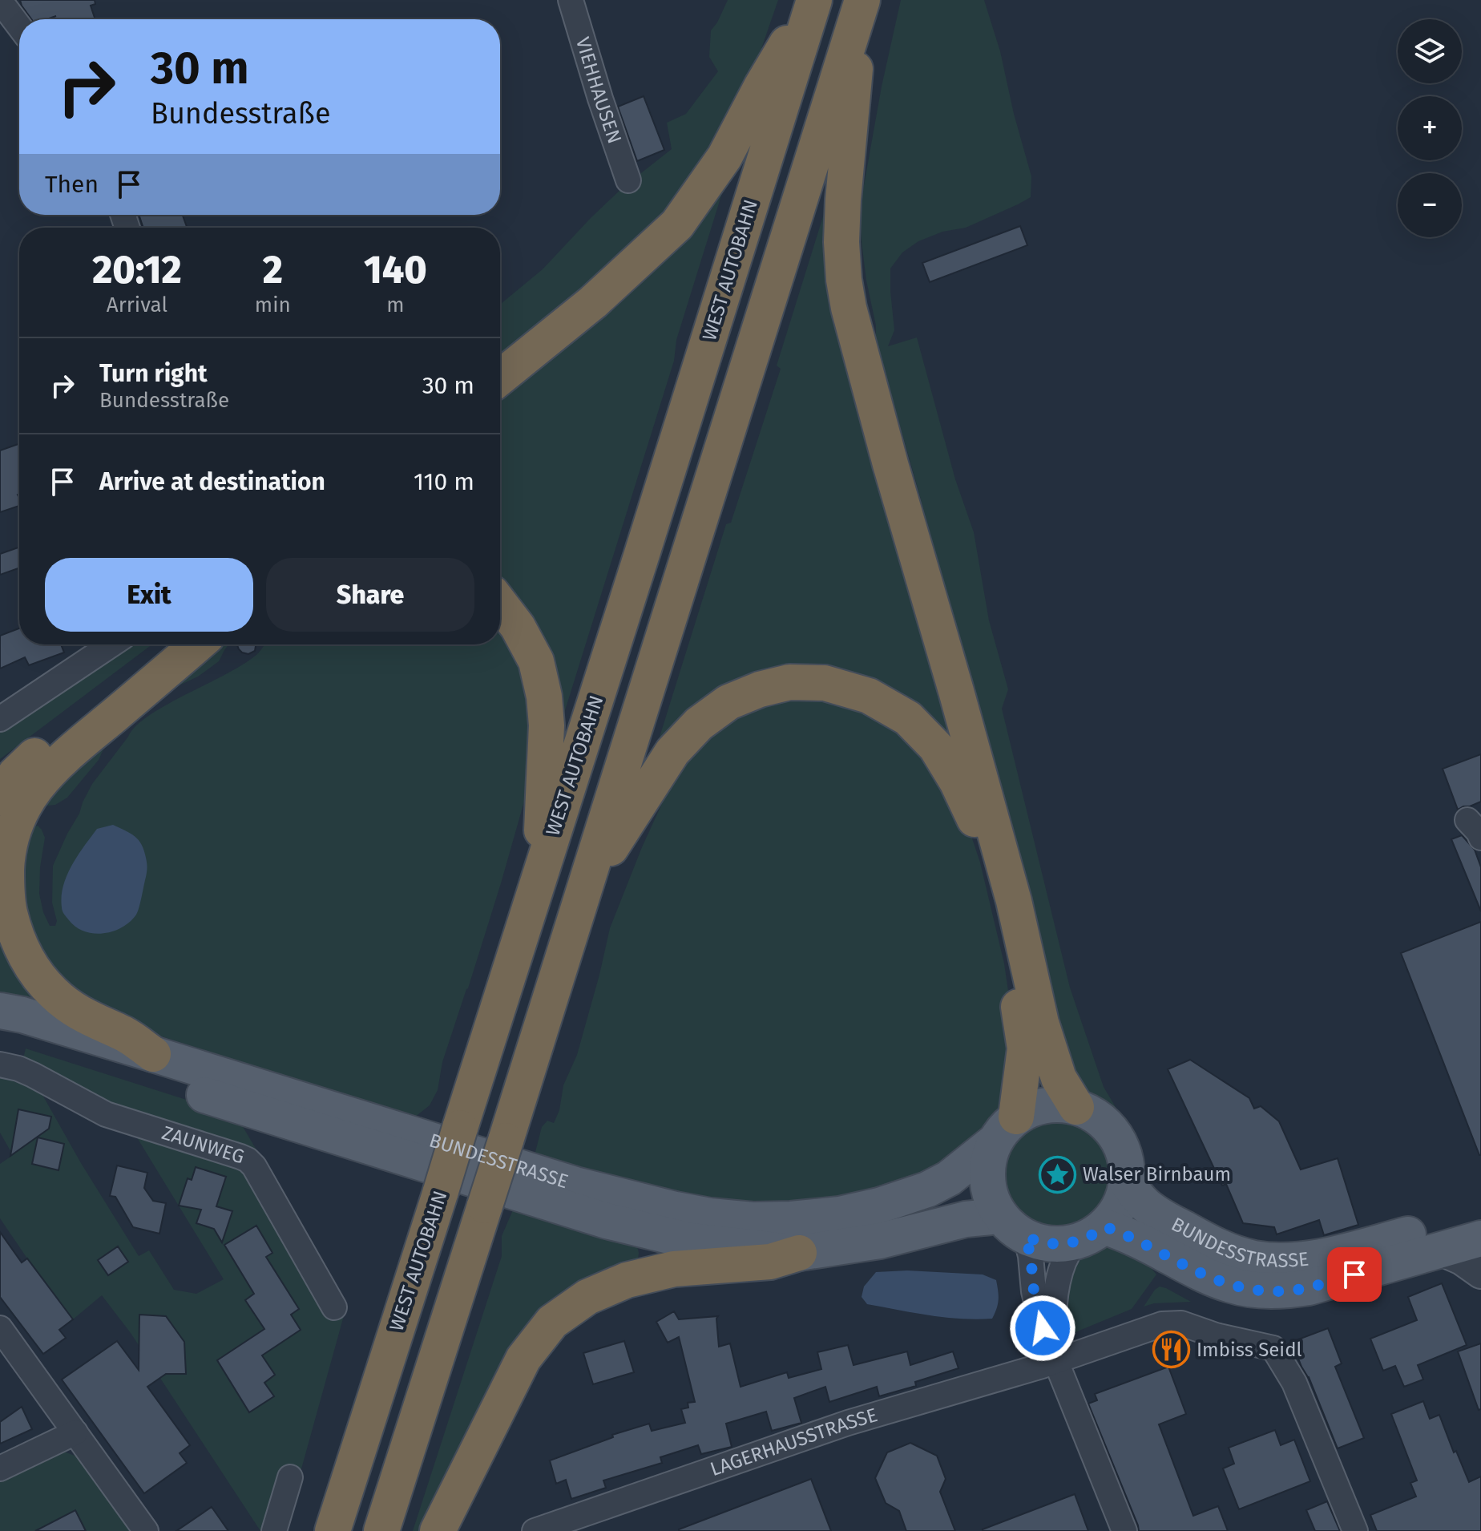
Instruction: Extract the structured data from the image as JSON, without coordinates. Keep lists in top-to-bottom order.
{
  "streets": {
    "highway": ["WEST AUTOBAHN"],
    "main road": ["BUNDESSTRASSE"],
    "street": ["VIEHHAUSEN", "ZAUNWEG", "LAGERHAUSSTRASSE"]
  },
  "places": {
    "place": ["Walser Birnbaum"],
    "restaurant": ["Imbiss Seidl"]
  },
  "page": {
    "map_buttons": ["+", "−"],
    "turn": ["30 m", "Bundesstraße"],
    "then": "Then",
    "eta": [
      "20:12",
      "Arrival",
      "2",
      "min",
      "140",
      "m"
    ],
    "list": [
      {
        "name": "Turn right",
        "note": "Bundesstraße",
        "value": "30 m"
      },
      {
        "name": "Arrive at destination",
        "value": "110 m"
      }
    ],
    "buttons": ["Exit", "Share"]
  }
}
